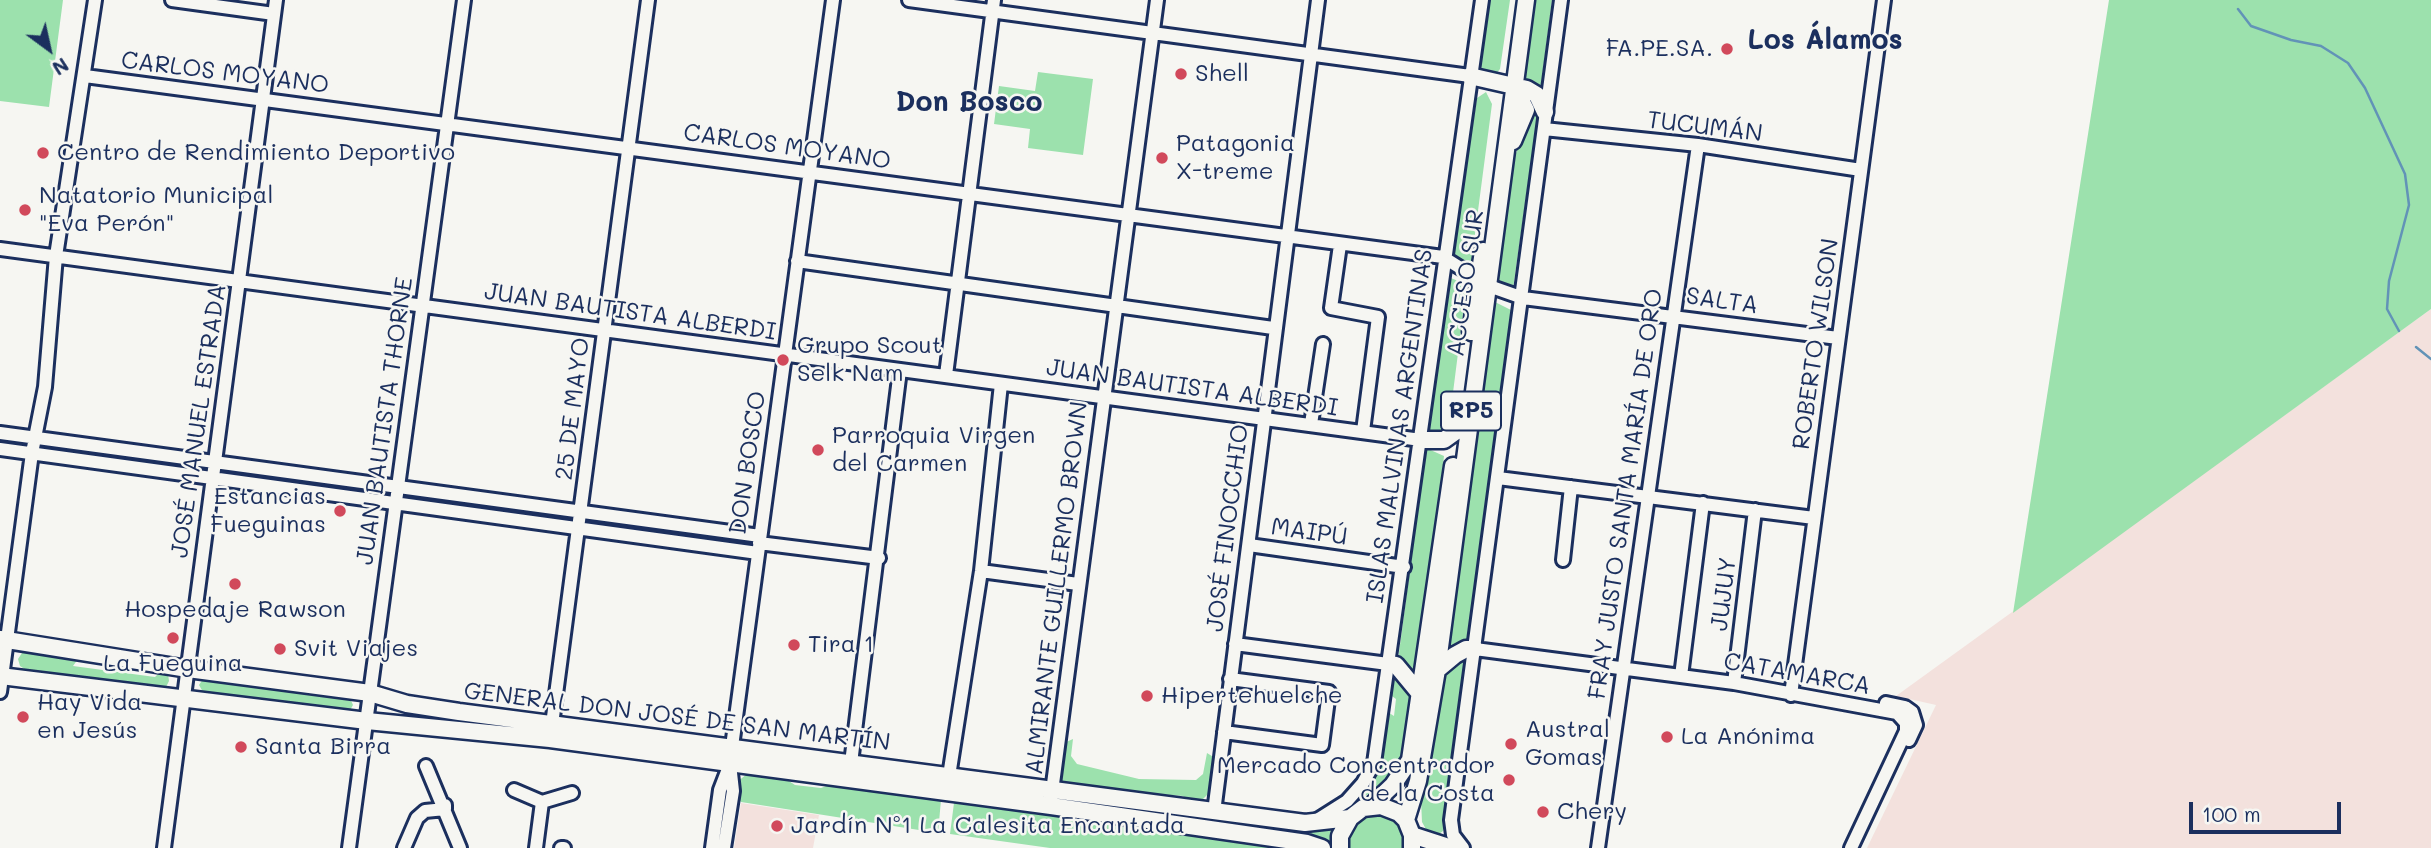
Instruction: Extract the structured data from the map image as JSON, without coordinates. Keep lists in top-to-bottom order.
{
  "streets": {
    "main road": ["ACCESO SUR", "RP5", "GENERAL DON JOSÉ DE SAN MARTÍN"],
    "street": [
      "CARLOS MOYANO",
      "TUCUMÁN",
      "SALTA",
      "JUAN BAUTISTA ALBERDI",
      "ROBERTO WILSON",
      "25 DE MAYO",
      "JOSÉ MANUEL ESTRADA",
      "JUAN BAUTISTA THORNE",
      "ISLAS MALVINAS ARGENTINAS",
      "DON BOSCO",
      "FRAY JUSTO SANTA MARÍA DE ORO",
      "JOSÉ FINOCCHIO",
      "MAIPÚ",
      "ALMIRANTE GUILLERMO BROWN",
      "JUJUY",
      "CATAMARCA"
    ]
  },
  "crossings": [
    ["CARLOS MOYANO", "ACCESO SUR"],
    ["CARLOS MOYANO", "SALTA"],
    ["CARLOS MOYANO", "25 DE MAYO"],
    ["CARLOS MOYANO", "JOSÉ MANUEL ESTRADA"],
    ["CARLOS MOYANO", "JUAN BAUTISTA THORNE"],
    ["CARLOS MOYANO", "ISLAS MALVINAS ARGENTINAS"],
    ["CARLOS MOYANO", "DON BOSCO"],
    ["CARLOS MOYANO", "JOSÉ FINOCCHIO"],
    ["CARLOS MOYANO", "ALMIRANTE GUILLERMO BROWN"],
    ["TUCUMÁN", "ROBERTO WILSON"],
    ["TUCUMÁN", "FRAY JUSTO SANTA MARÍA DE ORO"],
    ["ACCESO SUR", "SALTA"],
    ["ACCESO SUR", "RP5"],
    ["SALTA", "ROBERTO WILSON"],
    ["SALTA", "FRAY JUSTO SANTA MARÍA DE ORO"],
    ["JUAN BAUTISTA ALBERDI", "25 DE MAYO"],
    ["JUAN BAUTISTA ALBERDI", "JOSÉ MANUEL ESTRADA"],
    ["JUAN BAUTISTA ALBERDI", "JUAN BAUTISTA THORNE"],
    ["JUAN BAUTISTA ALBERDI", "ISLAS MALVINAS ARGENTINAS"],
    ["JUAN BAUTISTA ALBERDI", "DON BOSCO"],
    ["JUAN BAUTISTA ALBERDI", "JOSÉ FINOCCHIO"],
    ["JUAN BAUTISTA ALBERDI", "ALMIRANTE GUILLERMO BROWN"],
    ["ROBERTO WILSON", "CATAMARCA"],
    ["25 DE MAYO", "GENERAL DON JOSÉ DE SAN MARTÍN"],
    ["RP5", "GENERAL DON JOSÉ DE SAN MARTÍN"],
    ["JOSÉ MANUEL ESTRADA", "GENERAL DON JOSÉ DE SAN MARTÍN"],
    ["JUAN BAUTISTA THORNE", "GENERAL DON JOSÉ DE SAN MARTÍN"],
    ["ISLAS MALVINAS ARGENTINAS", "MAIPÚ"],
    ["ISLAS MALVINAS ARGENTINAS", "GENERAL DON JOSÉ DE SAN MARTÍN"],
    ["DON BOSCO", "GENERAL DON JOSÉ DE SAN MARTÍN"],
    ["FRAY JUSTO SANTA MARÍA DE ORO", "CATAMARCA"],
    ["JOSÉ FINOCCHIO", "MAIPÚ"],
    ["JOSÉ FINOCCHIO", "GENERAL DON JOSÉ DE SAN MARTÍN"],
    ["ALMIRANTE GUILLERMO BROWN", "GENERAL DON JOSÉ DE SAN MARTÍN"],
    ["JUJUY", "CATAMARCA"]
  ],
  "districts": ["Los Álamos", "Don Bosco"],
  "places": [
    "FA.PE.SA.",
    "Shell",
    "Centro de Rendimiento Deportivo",
    "Patagonia X-treme",
    "Natatorio Municipal \"Eva Perón\"",
    "Grupo Scout Selk Nam",
    "Parroquia Virgen del Carmen",
    "Estancias Fueguinas",
    "Hospedaje Rawson",
    "La Fueguina",
    "Tira 1",
    "Svit Viajes",
    "Hipertehuelche",
    "Hay Vida en Jesús",
    "La Anónima",
    "Austral Gomas",
    "Santa Birra",
    "Mercado Concentrador de la Costa",
    "Chery",
    "Jardín Nº1 La Calesita Encantada"
  ],
  "scale_bar": "100 m",
  "north": "bottom right"
}
